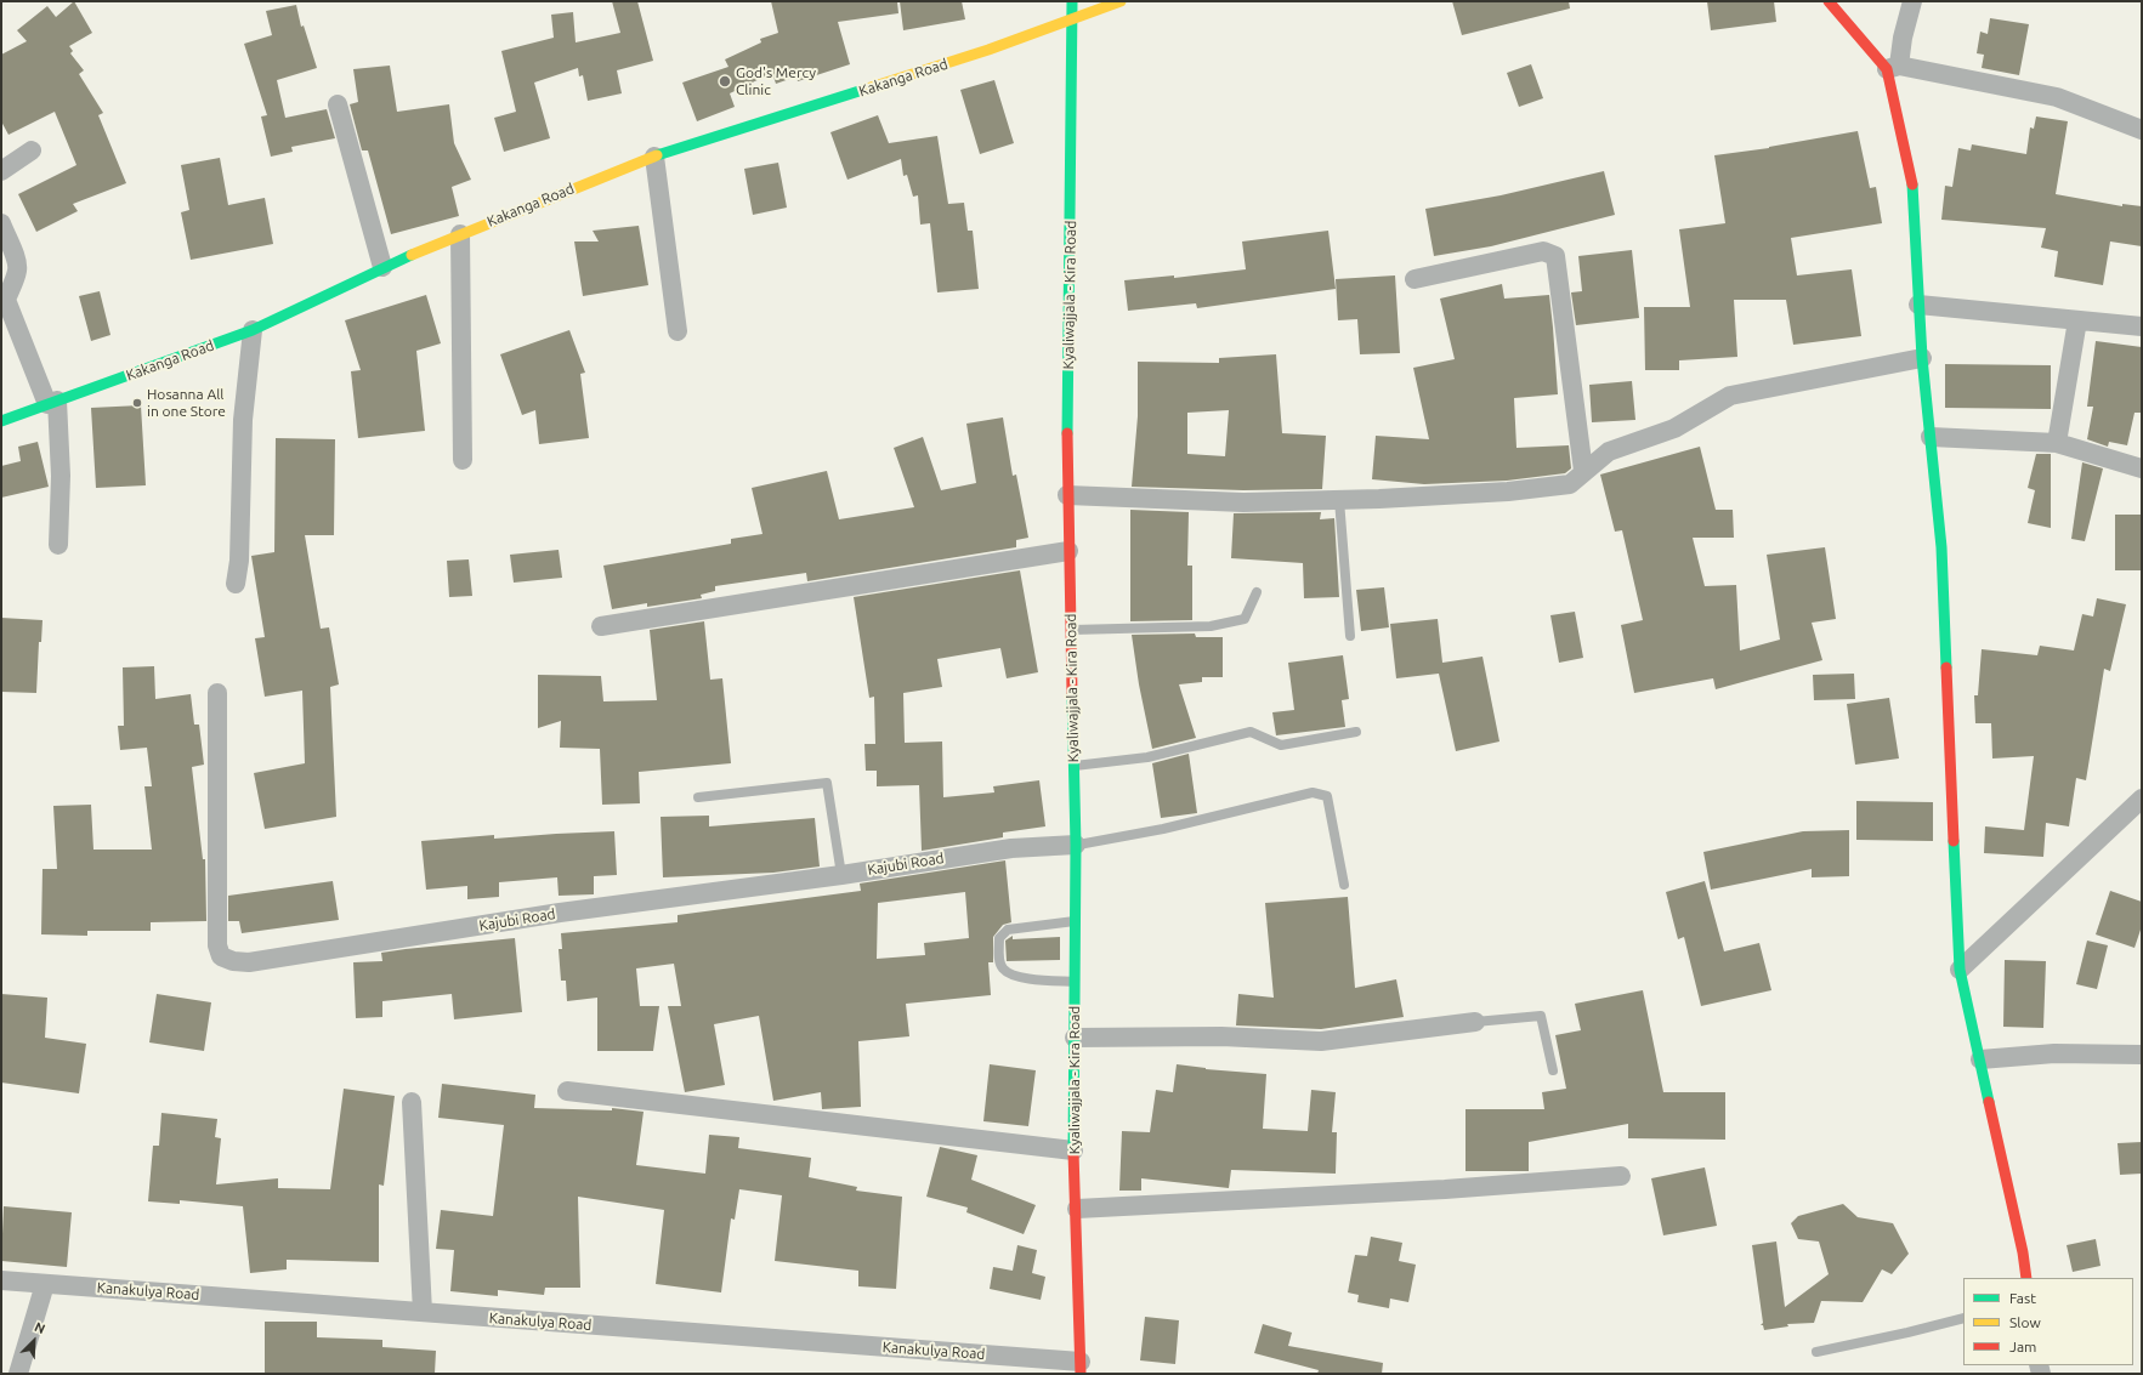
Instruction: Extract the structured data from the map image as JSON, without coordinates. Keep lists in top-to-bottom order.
{
  "streets": {
    "street": [
      "Kakanga Road",
      "Kyaliwajjala - Kira Road",
      "Kajubi Road",
      "Kanakulya Road"
    ]
  },
  "crossings": [
    ["Kakanga Road", "Kyaliwajjala - Kira Road"],
    ["Kyaliwajjala - Kira Road", "Kajubi Road"],
    ["Kyaliwajjala - Kira Road", "Kanakulya Road"]
  ],
  "places": ["God's Mercy Clinic", "Hosanna All in one Store"],
  "legend": ["Fast", "Slow", "Jam"],
  "north": "top right"
}
